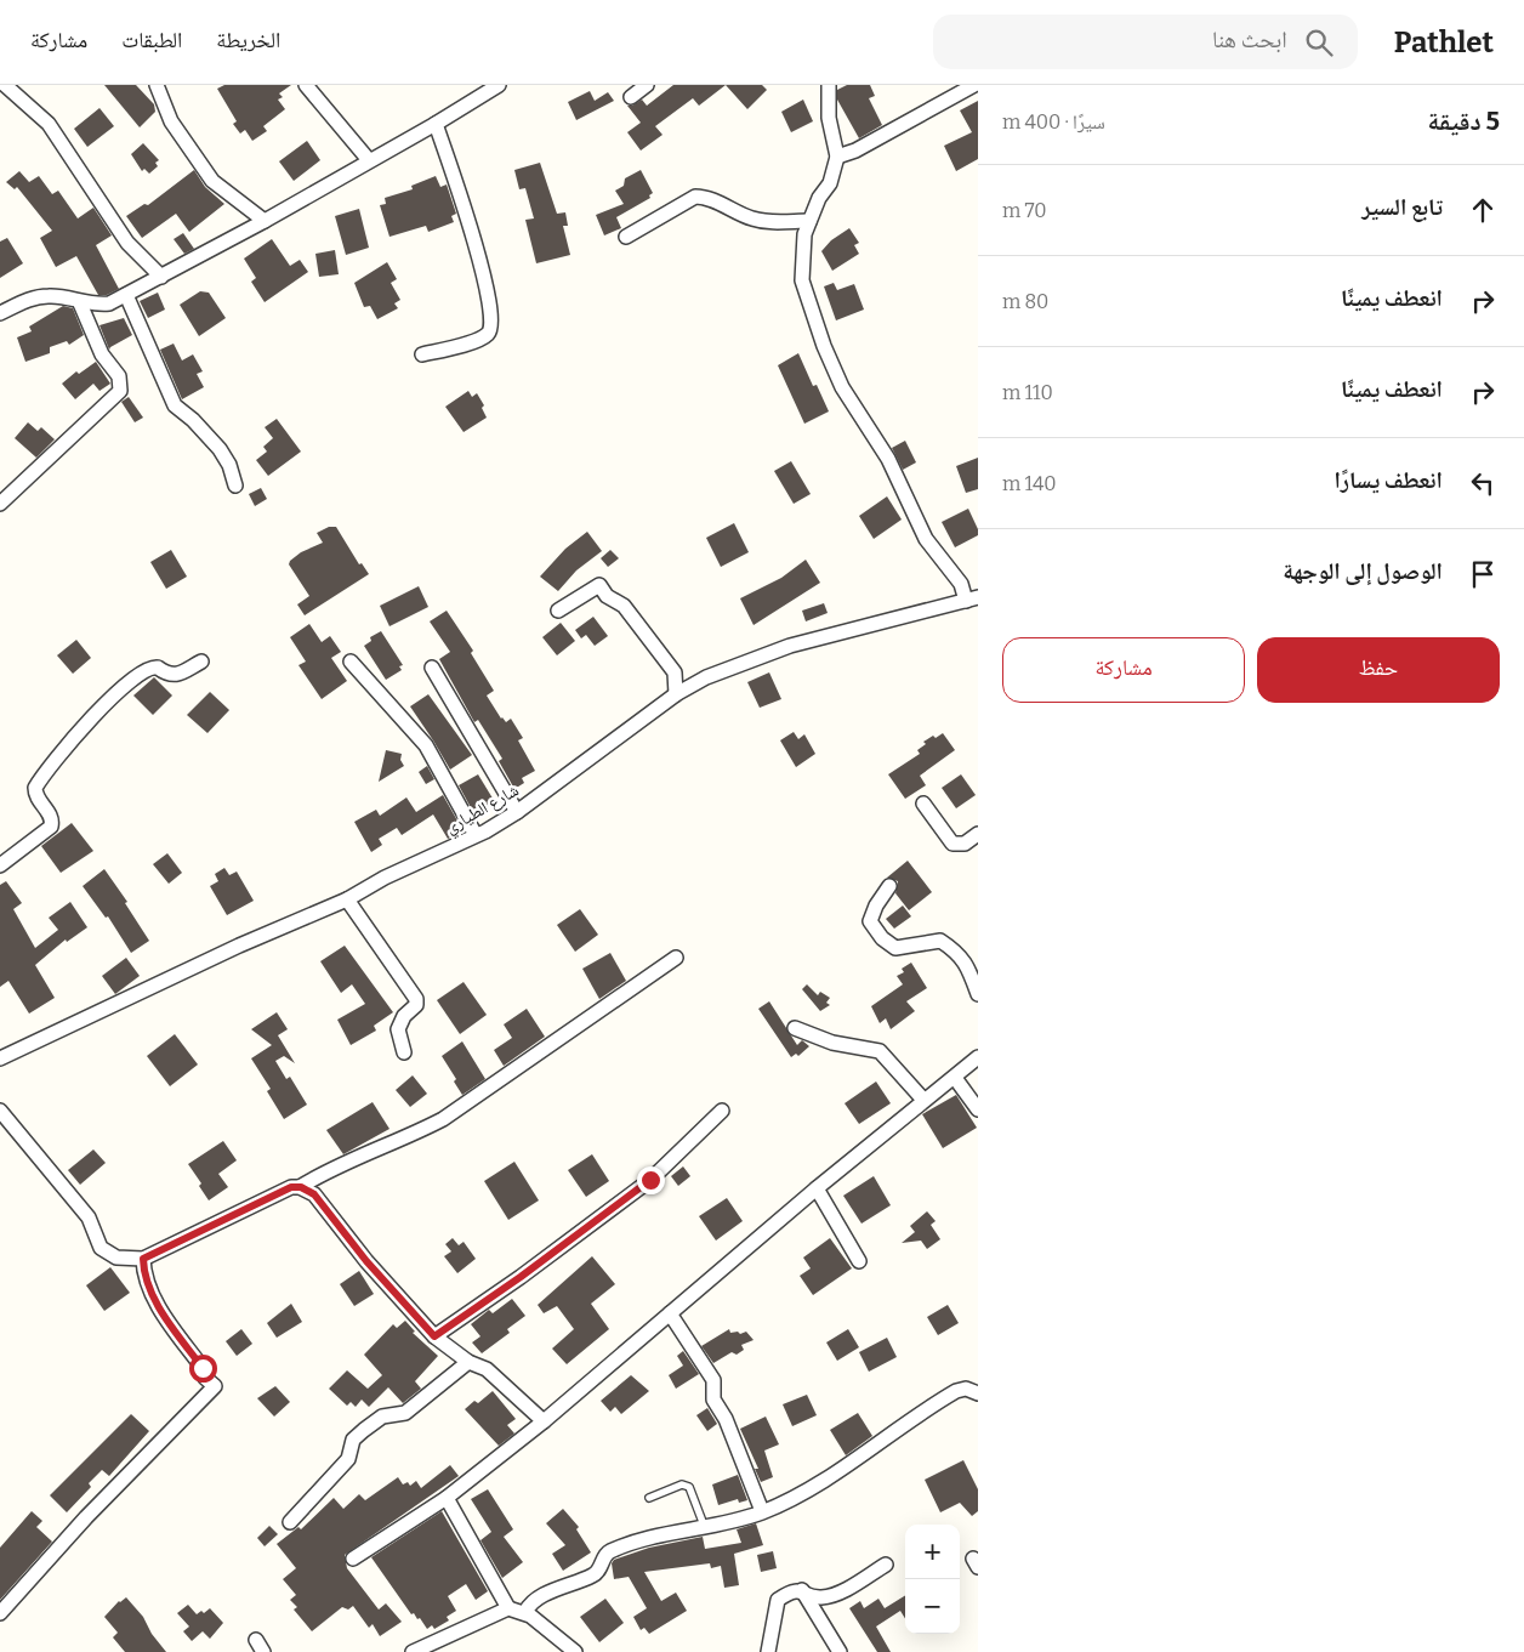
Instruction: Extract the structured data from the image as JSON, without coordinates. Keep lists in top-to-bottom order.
{
  "streets": {
    "street": ["شارع الطياري"]
  },
  "page": {
    "header": "Pathlet",
    "search": "ابحث هنا",
    "nav": ["الخريطة", "الطبقات", "مشاركة"],
    "heading": ["5 دقيقة", "سيرًا · 400 m"],
    "list": [
      ["تابع السير", "70 m"],
      ["انعطف يمينًا", "80 m"],
      ["انعطف يمينًا", "110 m"],
      ["انعطف يسارًا", "140 m"],
      "الوصول إلى الوجهة"
    ],
    "buttons": ["حفظ", "مشاركة"],
    "map_buttons": ["+", "−"]
  }
}
